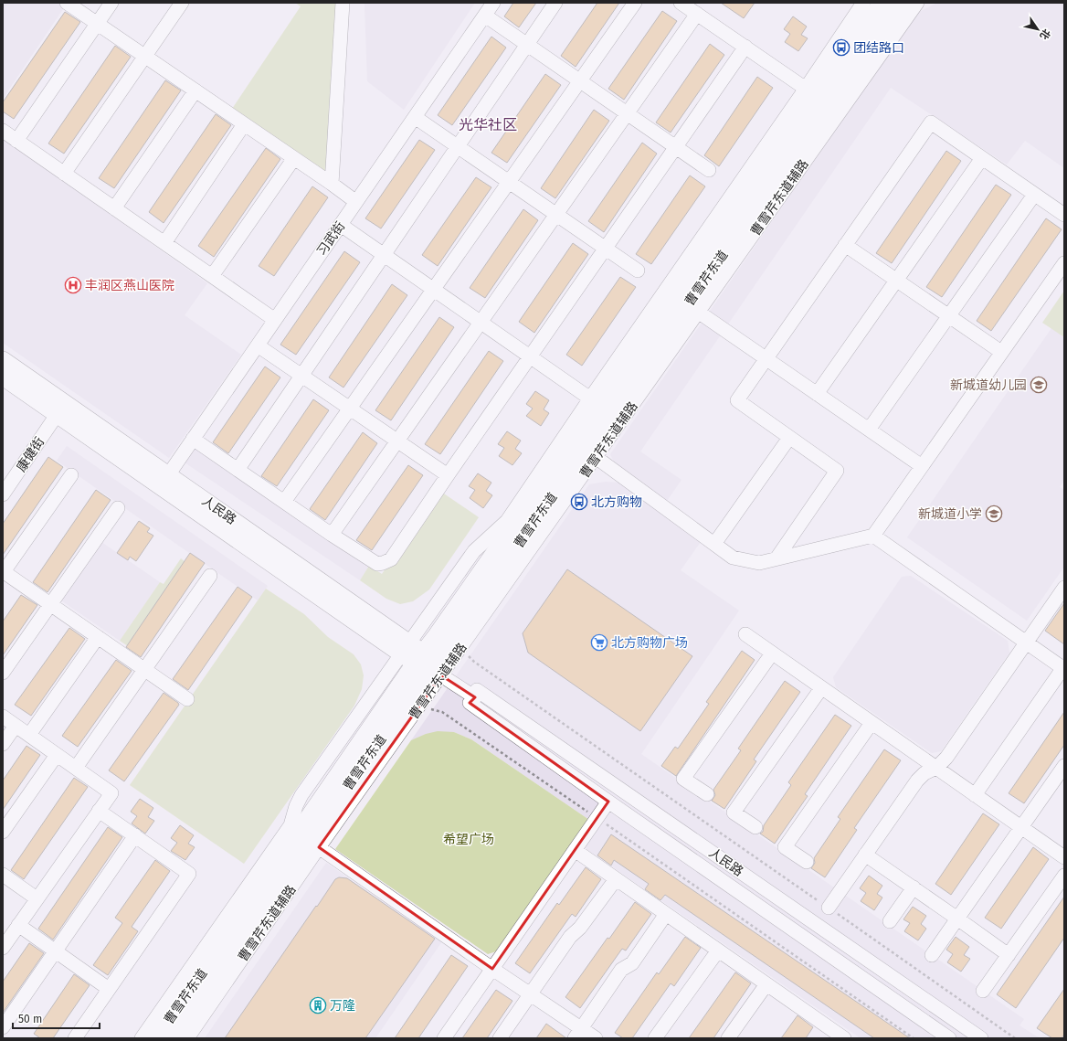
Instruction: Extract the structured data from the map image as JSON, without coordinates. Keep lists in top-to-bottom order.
{
  "streets": {
    "main road": ["曹雪芹东道", "人民路"],
    "street": ["曹雪芹东道辅路", "习武街", "康健街"]
  },
  "crossings": [
    ["曹雪芹东道辅路", "曹雪芹东道"],
    ["曹雪芹东道辅路", "人民路"],
    ["习武街", "人民路"],
    ["曹雪芹东道", "人民路"],
    ["康健街", "人民路"]
  ],
  "districts": ["光华社区"],
  "parks": ["希望广场"],
  "places": {
    "bus stop": ["团结路口", "北方购物"],
    "hospital": ["丰润区燕山医院"],
    "school or university": ["新城道幼儿园", "新城道小学"],
    "supermarket": ["北方购物广场"],
    "building": ["万隆"]
  },
  "scale_bar": "50 m",
  "north": "bottom right"
}
